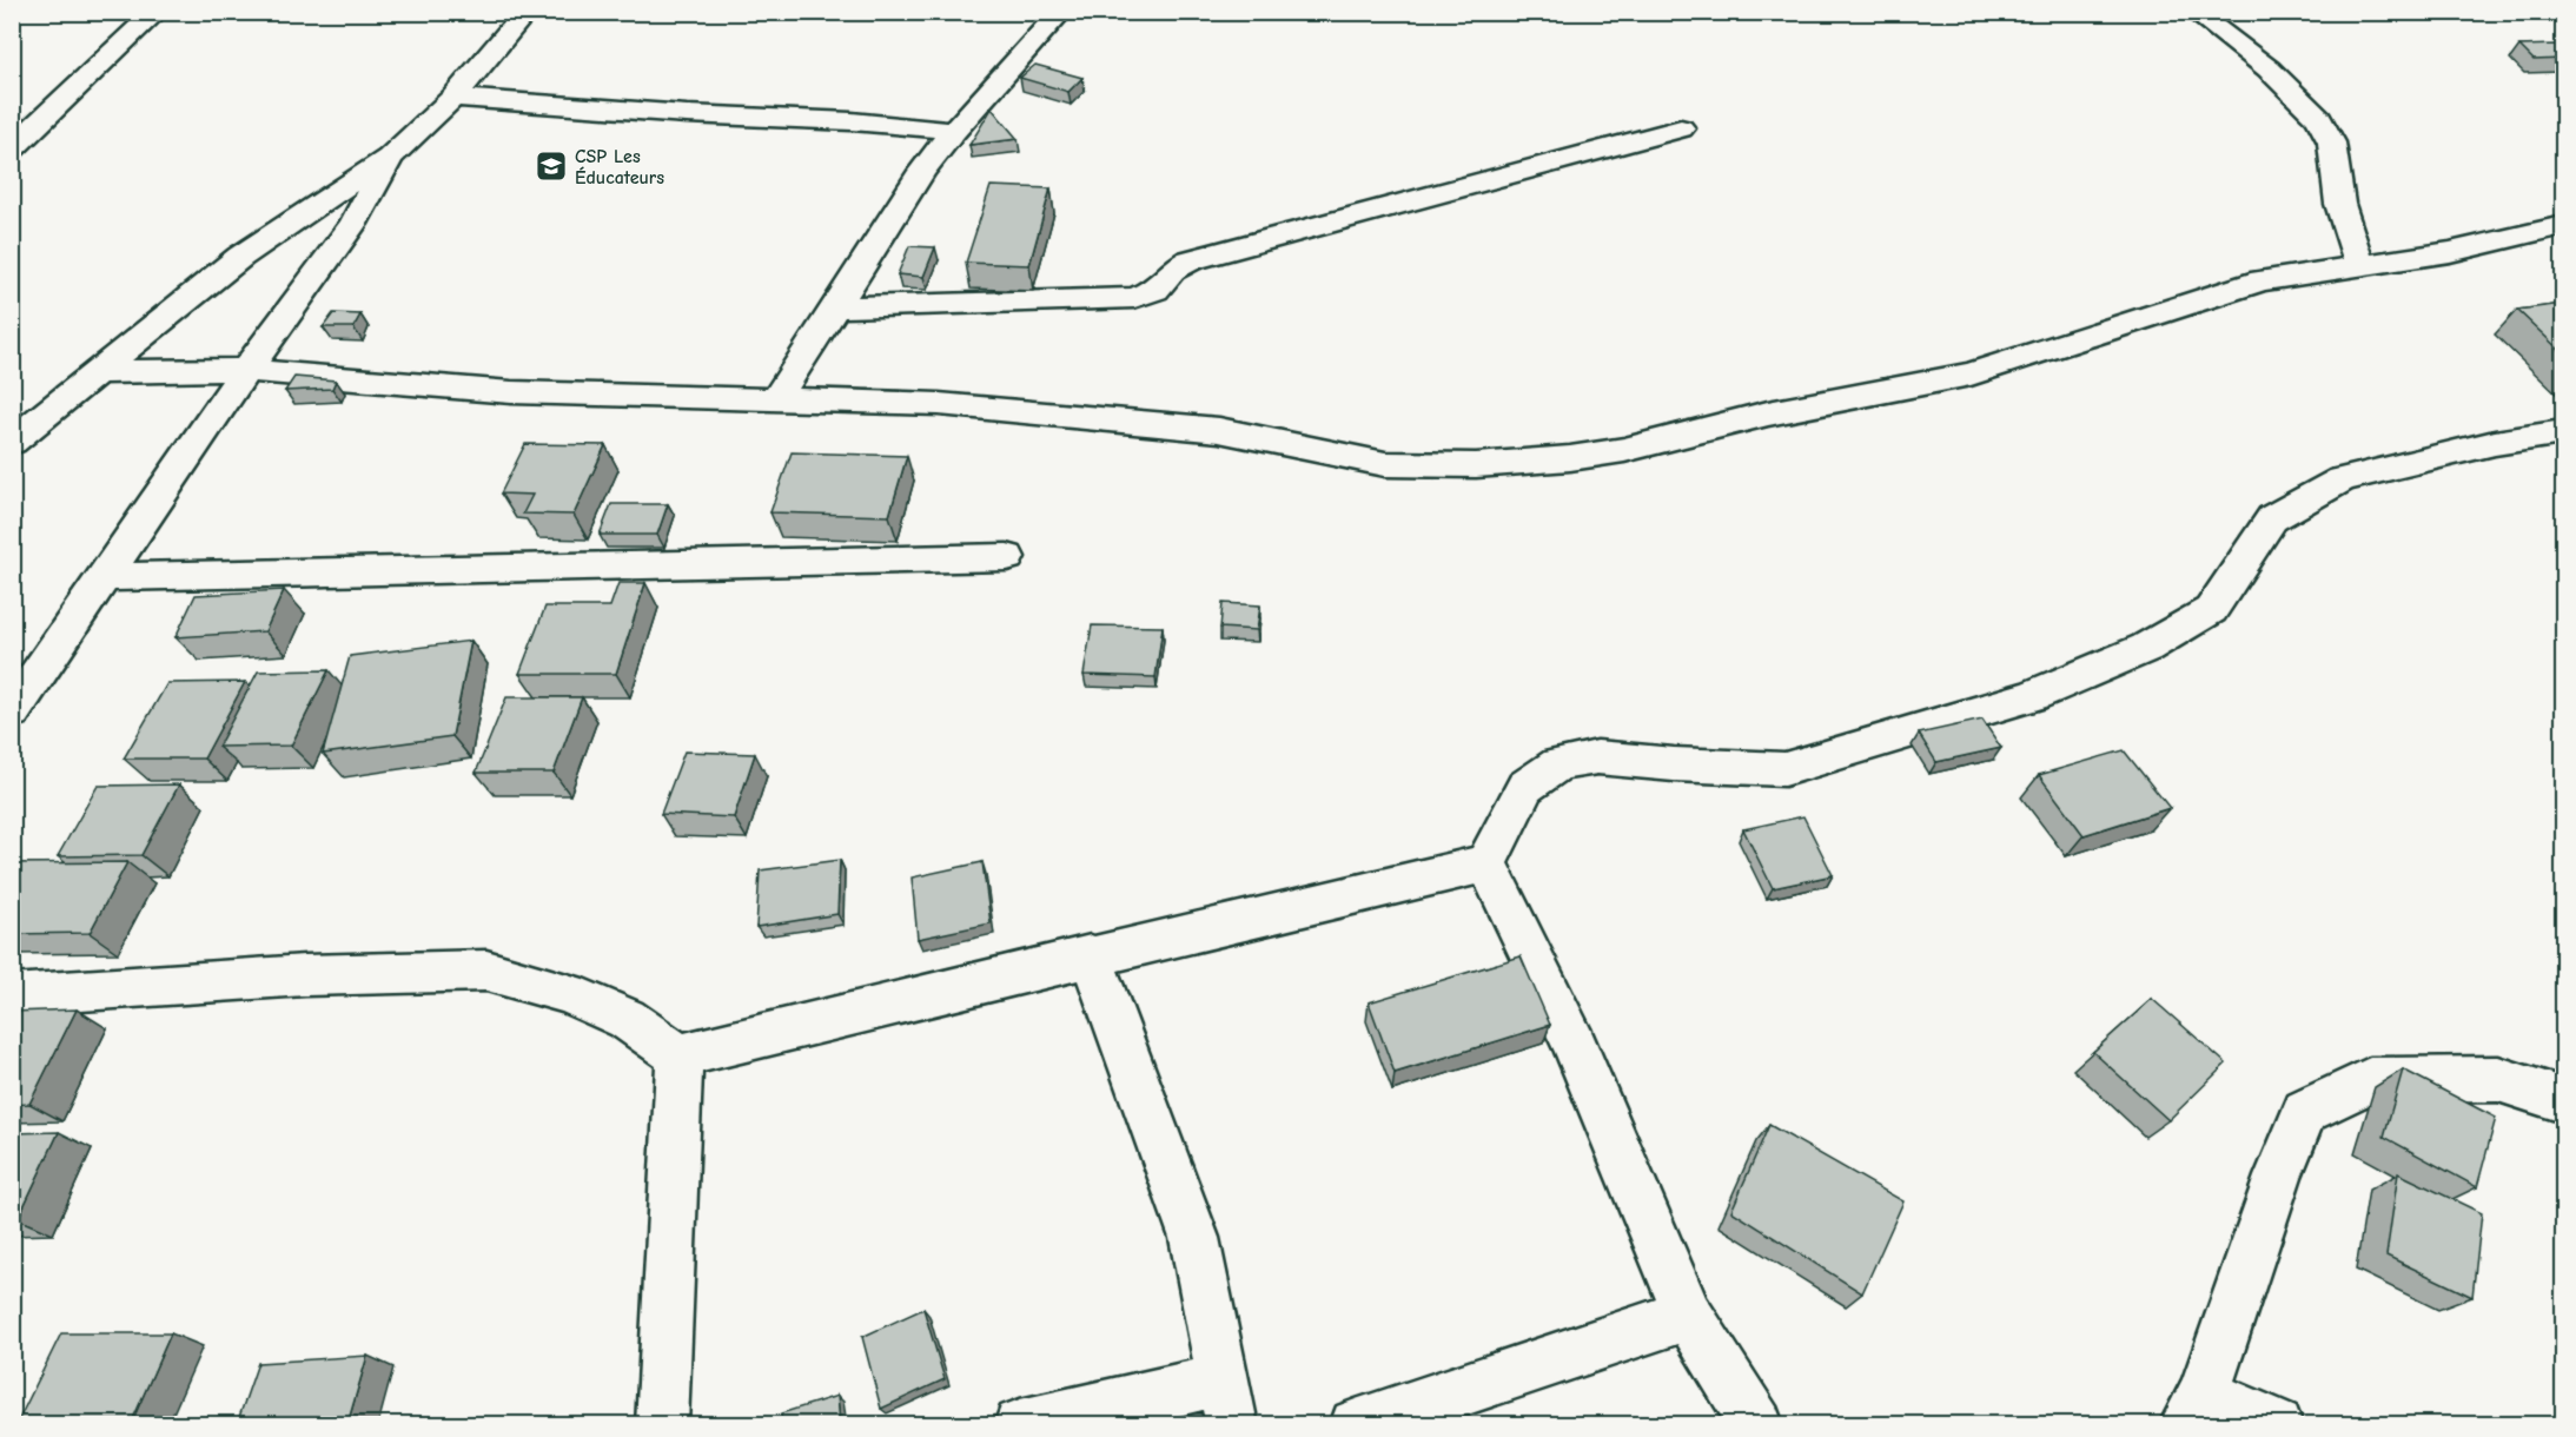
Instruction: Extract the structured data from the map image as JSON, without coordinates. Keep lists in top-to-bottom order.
{
  "places": {
    "school or university": ["CSP Les Éducateurs"]
  }
}
